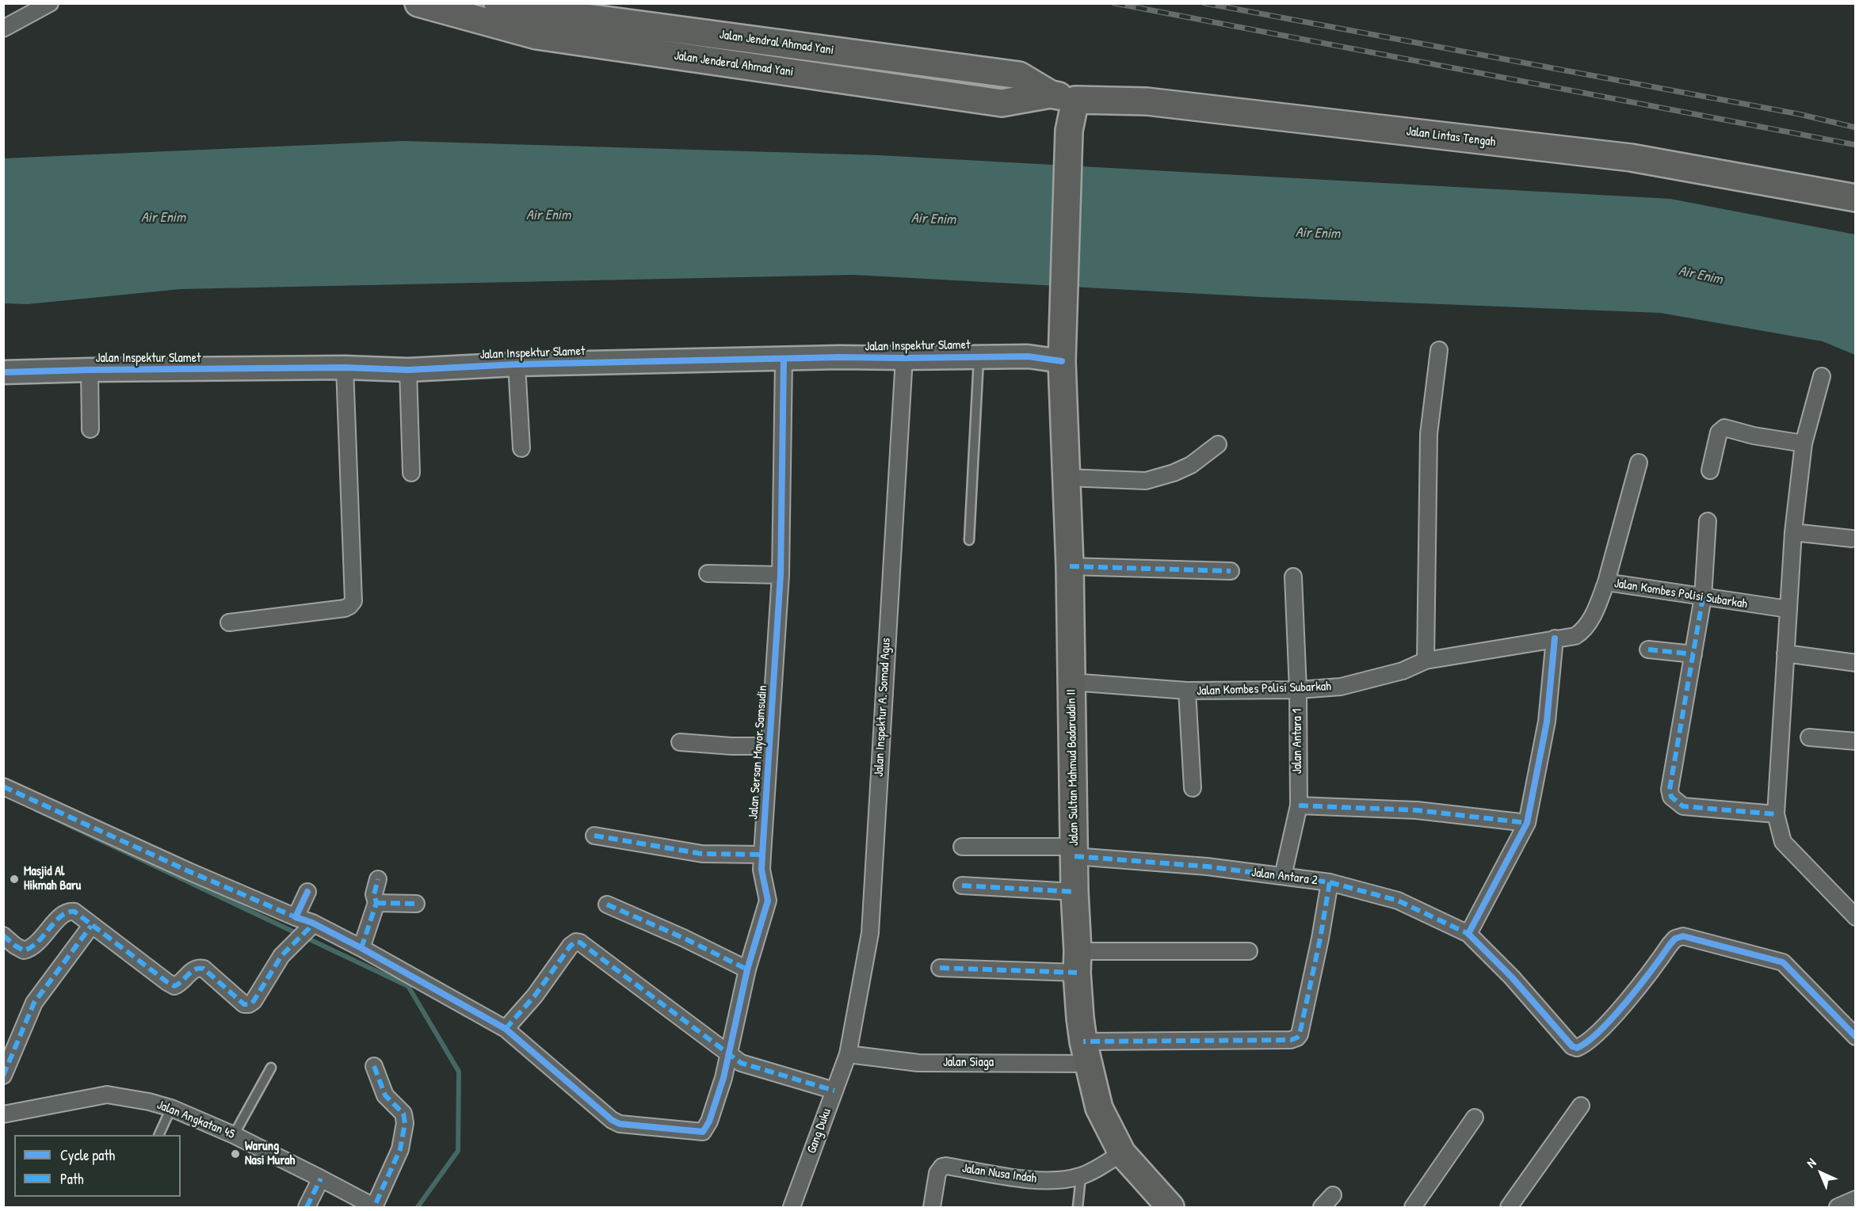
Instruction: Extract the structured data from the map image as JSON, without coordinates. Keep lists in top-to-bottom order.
{
  "streets": {
    "highway": [
      "Jalan Jendral Ahmad Yani",
      "Jalan Jenderal Ahmad Yani",
      "Jalan Lintas Tengah",
      "Jalan Sultan Mahmud Badaruddin II"
    ],
    "street": [
      "Jalan Inspektur Slamet",
      "Jalan Kombes Polisi Subarkah",
      "Jalan Inspektur A. Somad Agus",
      "Jalan Antara 1",
      "Jalan Sersan Mayor Samsudin",
      "Jalan Antara 2",
      "Jalan Siaga",
      "Jalan Angkatan 45",
      "Gang Duku",
      "Jalan Nusa Indah"
    ]
  },
  "crossings": [
    ["Jalan Jendral Ahmad Yani", "Jalan Jenderal Ahmad Yani"],
    ["Jalan Jendral Ahmad Yani", "Jalan Lintas Tengah"],
    ["Jalan Jendral Ahmad Yani", "Jalan Sultan Mahmud Badaruddin II"],
    ["Jalan Jenderal Ahmad Yani", "Jalan Lintas Tengah"],
    ["Jalan Jenderal Ahmad Yani", "Jalan Sultan Mahmud Badaruddin II"],
    ["Jalan Lintas Tengah", "Jalan Sultan Mahmud Badaruddin II"],
    ["Jalan Inspektur Slamet", "Jalan Inspektur A. Somad Agus"],
    ["Jalan Inspektur Slamet", "Jalan Sersan Mayor Samsudin"],
    ["Jalan Inspektur Slamet", "Jalan Sultan Mahmud Badaruddin II"],
    ["Jalan Kombes Polisi Subarkah", "Jalan Antara 1"],
    ["Jalan Kombes Polisi Subarkah", "Jalan Sultan Mahmud Badaruddin II"],
    ["Jalan Inspektur A. Somad Agus", "Jalan Siaga"],
    ["Jalan Inspektur A. Somad Agus", "Gang Duku"],
    ["Jalan Antara 1", "Jalan Antara 2"],
    ["Jalan Sultan Mahmud Badaruddin II", "Jalan Antara 2"],
    ["Jalan Sultan Mahmud Badaruddin II", "Jalan Siaga"],
    ["Jalan Sultan Mahmud Badaruddin II", "Jalan Nusa Indah"],
    ["Jalan Antara 2", "Jalan Siaga"],
    ["Jalan Siaga", "Gang Duku"]
  ],
  "water": ["Air Enim"],
  "places": ["Masjid Al Hikmah Baru", "Warung Nasi Murah"],
  "legend": ["Cycle path", "Path"],
  "north": "top left"
}
